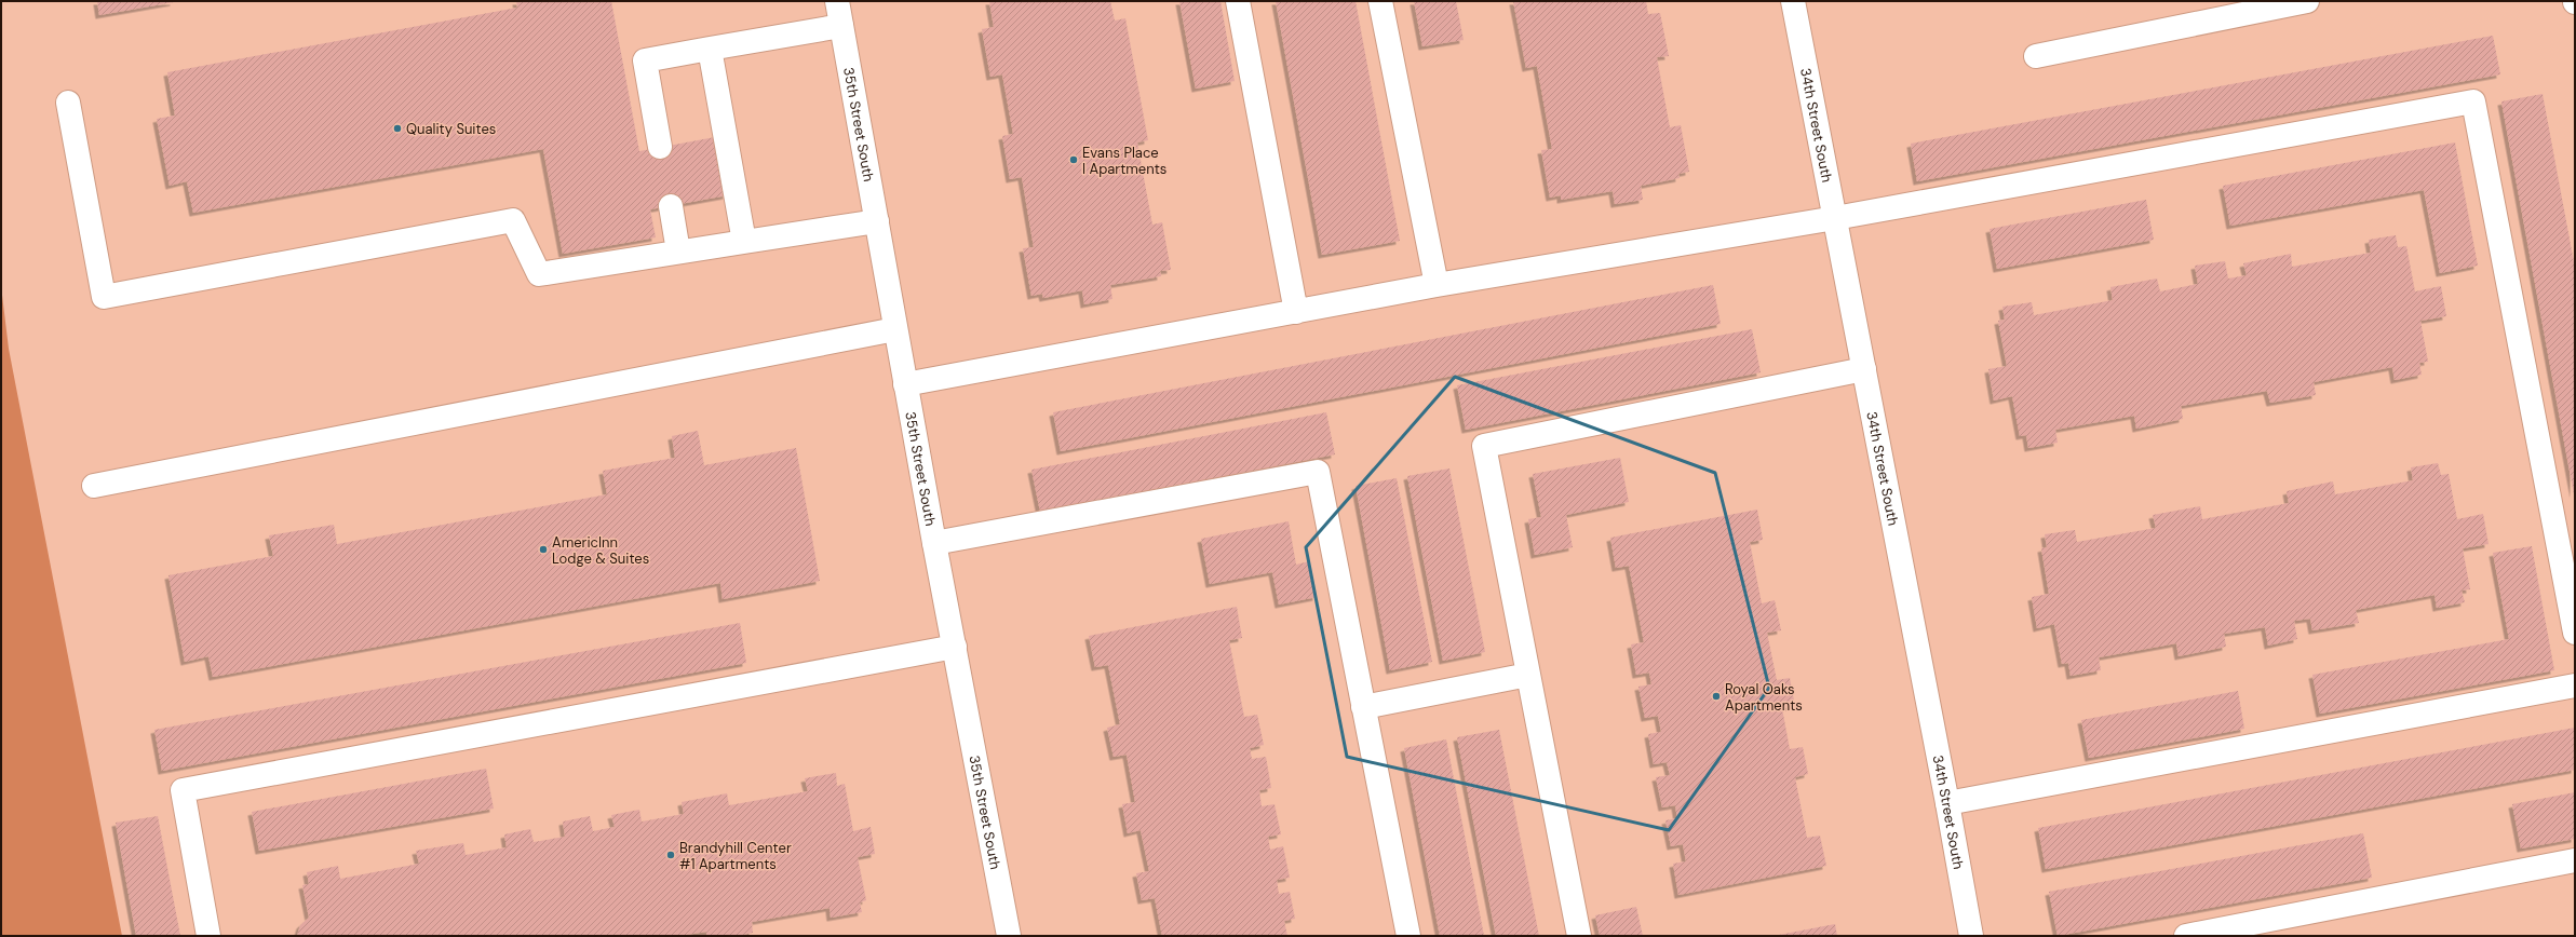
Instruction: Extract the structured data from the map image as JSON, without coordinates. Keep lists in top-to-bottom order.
{
  "streets": {
    "street": ["35th Street South", "34th Street South"]
  },
  "places": [
    "Quality Suites",
    "Evans Place I Apartments",
    "AmericInn Lodge & Suites",
    "Royal Oaks Apartments",
    "Brandyhill Center #1 Apartments"
  ]
}
